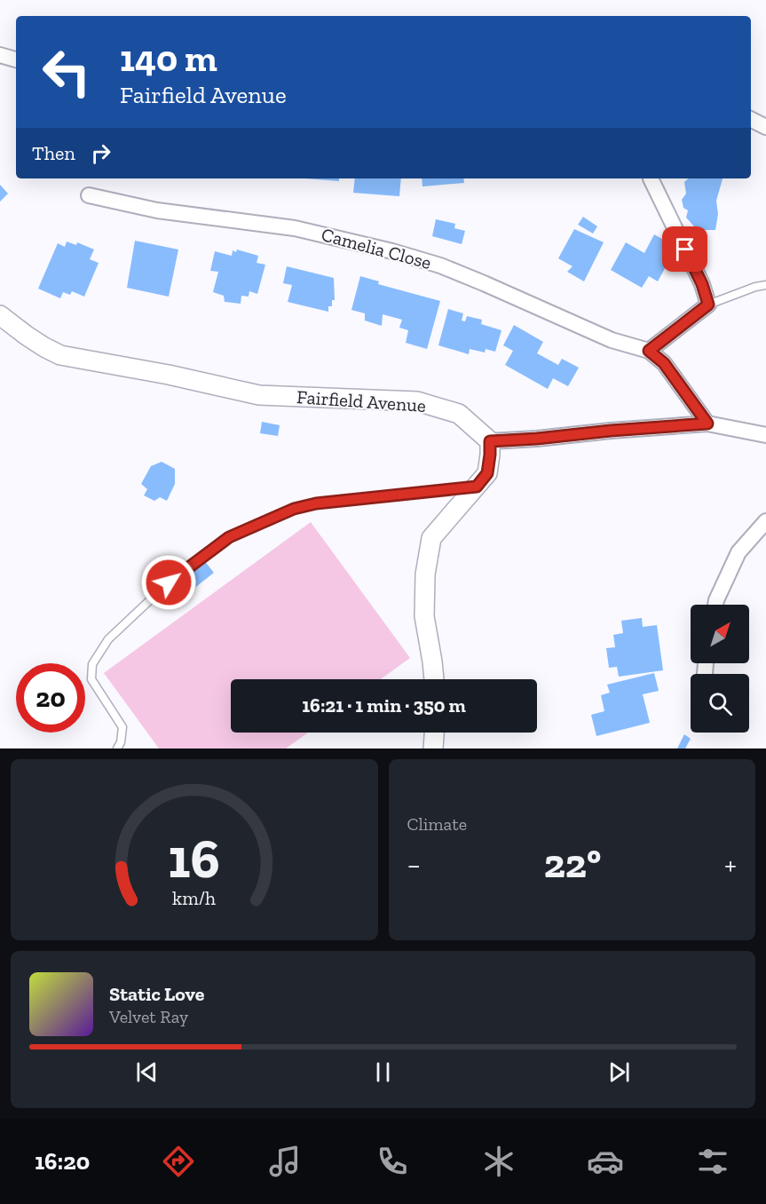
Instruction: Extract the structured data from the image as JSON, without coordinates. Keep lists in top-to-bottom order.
{
  "streets": {
    "street": ["Camelia Close", "Fairfield Avenue"]
  },
  "north": "top right",
  "page": {
    "turn": ["140 m", "Fairfield Avenue"],
    "then": "Then",
    "limit": "20",
    "trip": "16:21 · 1 min · 350 m",
    "tile": "Climate",
    "heat": ["−", "22°", "+"],
    "song": ["Static Love", "Velvet Ray"],
    "tabs": "16:20",
    "gauge": ["16", "km/h"]
  }
}
